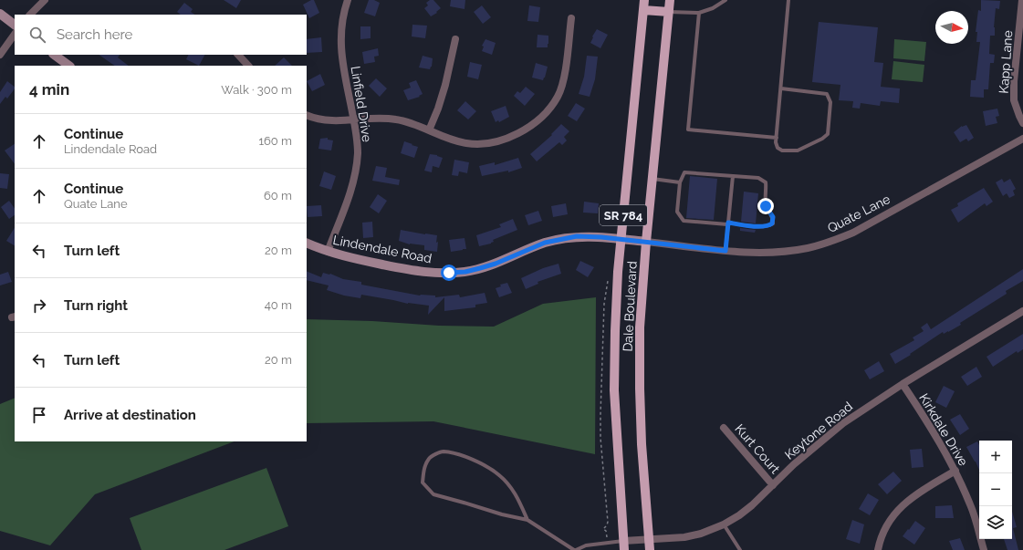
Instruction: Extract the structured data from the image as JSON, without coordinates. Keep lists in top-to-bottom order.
{
  "streets": {
    "main road": ["SR 784", "Dale Boulevard"],
    "street": [
      "Kapp Lane",
      "Linfield Drive",
      "Quate Lane",
      "Lindendale Road",
      "Kirkdale Drive",
      "Keytone Road",
      "Kurt Court"
    ]
  },
  "crossings": [
    ["Linfield Drive", "Lindendale Road"],
    ["Quate Lane", "Lindendale Road"],
    ["Quate Lane", "Dale Boulevard"],
    ["Lindendale Road", "Dale Boulevard"],
    ["Dale Boulevard", "Keytone Road"],
    ["Kirkdale Drive", "Keytone Road"],
    ["Keytone Road", "Kurt Court"]
  ],
  "north": "right",
  "page": {
    "search": "Search here",
    "heading": ["4 min", "Walk · 300 m"],
    "list": [
      ["Continue", "Lindendale Road", "160 m"],
      ["Continue", "Quate Lane", "60 m"],
      ["Turn left", "20 m"],
      ["Turn right", "40 m"],
      ["Turn left", "20 m"],
      "Arrive at destination"
    ],
    "map_buttons": ["+", "−"]
  }
}
